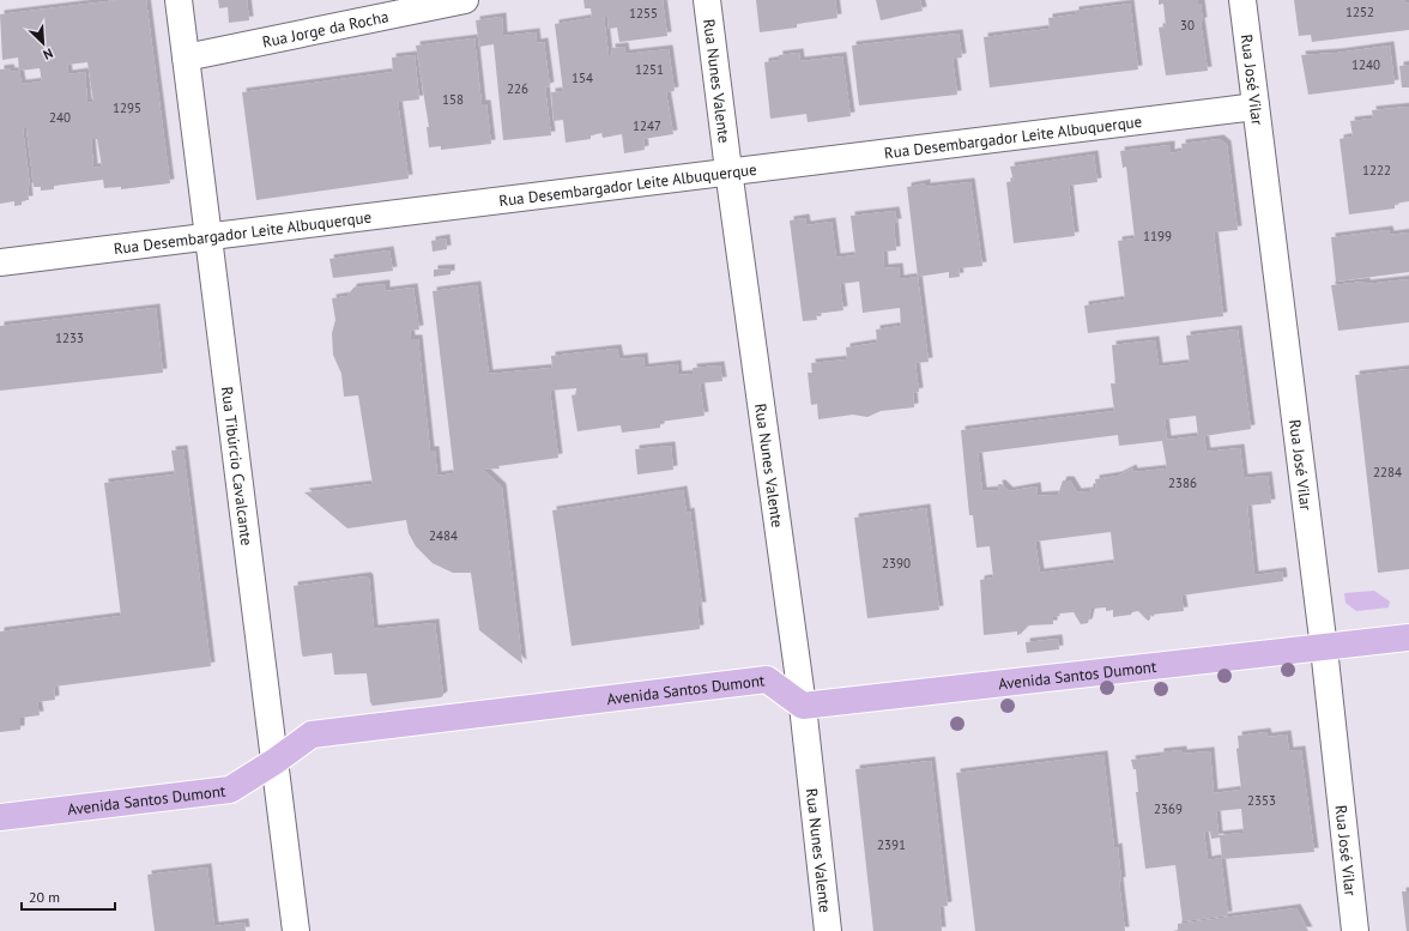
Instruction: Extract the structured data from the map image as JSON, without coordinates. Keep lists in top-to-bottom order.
{
  "streets": {
    "main road": ["Avenida Santos Dumont"],
    "street": [
      "Rua Jorge da Rocha",
      "Rua Nunes Valente",
      "Rua José Vilar",
      "Rua Desembargador Leite Albuquerque",
      "Rua Tibúrcio Cavalcante"
    ]
  },
  "crossings": [
    ["Rua Jorge da Rocha", "Rua Tibúrcio Cavalcante"],
    ["Rua Nunes Valente", "Rua Desembargador Leite Albuquerque"],
    ["Rua Nunes Valente", "Avenida Santos Dumont"],
    ["Rua José Vilar", "Rua Desembargador Leite Albuquerque"],
    ["Rua José Vilar", "Avenida Santos Dumont"],
    ["Rua Desembargador Leite Albuquerque", "Rua Tibúrcio Cavalcante"],
    ["Rua Tibúrcio Cavalcante", "Avenida Santos Dumont"]
  ],
  "house_numbers": [
    "1252",
    "1255",
    "30",
    "1240",
    "1251",
    "154",
    "226",
    "158",
    "1295",
    "240",
    "1247",
    "1222",
    "1199",
    "1233",
    "2284",
    "2386",
    "2484",
    "2390",
    "2353",
    "2369",
    "2391"
  ],
  "scale_bar": "20 m",
  "north": "bottom right"
}
